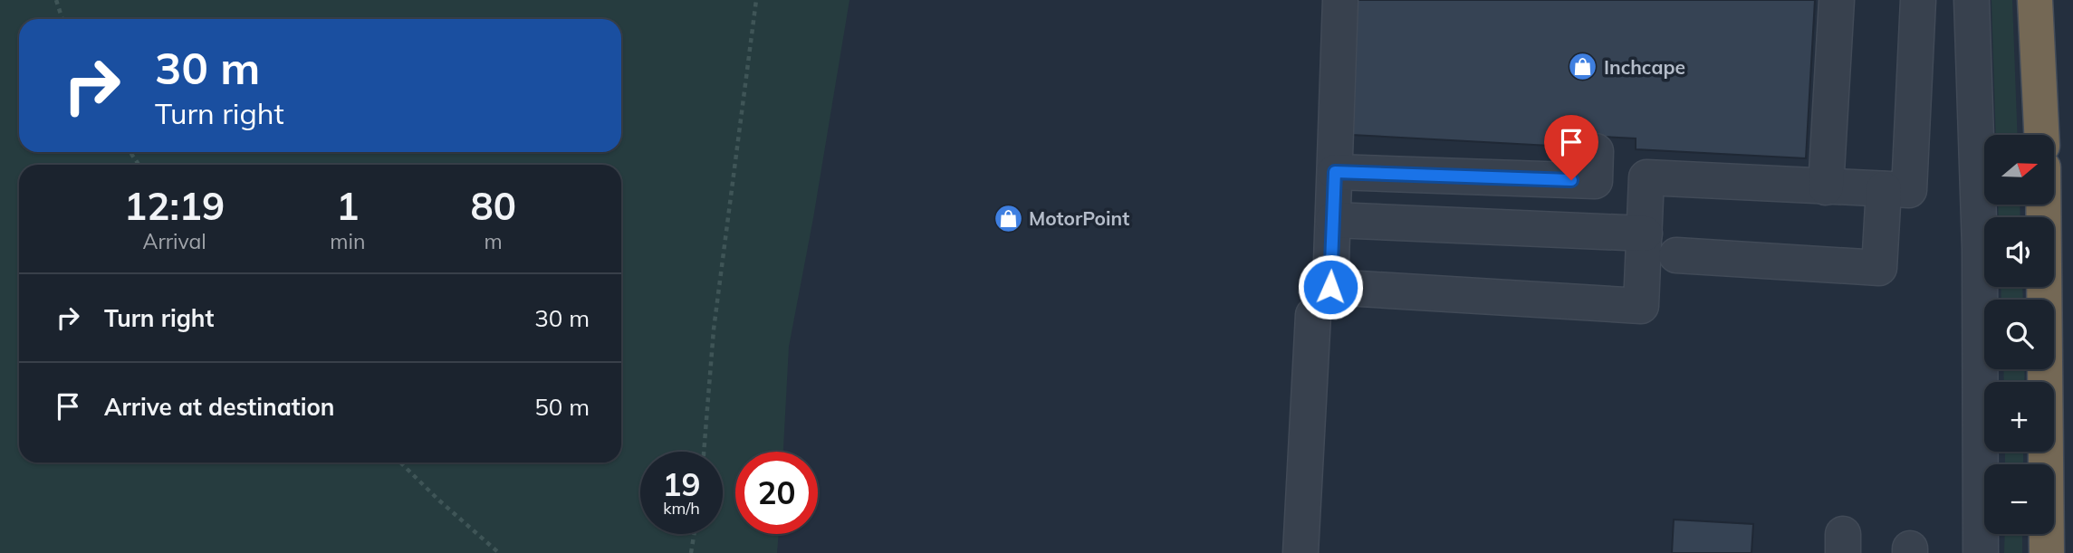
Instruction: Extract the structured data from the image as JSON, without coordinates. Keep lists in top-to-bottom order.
{
  "places": {
    "shop": ["Inchcape", "MotorPoint"]
  },
  "north": "right",
  "page": {
    "turn": ["30 m", "Turn right"],
    "map_buttons": ["+", "−"],
    "eta": [
      "12:19",
      "Arrival",
      "1",
      "min",
      "80",
      "m"
    ],
    "list": [
      {
        "name": "Turn right",
        "value": "30 m"
      },
      {
        "name": "Arrive at destination",
        "value": "50 m"
      }
    ],
    "speed": "19 km/h",
    "limit": "20"
  }
}
